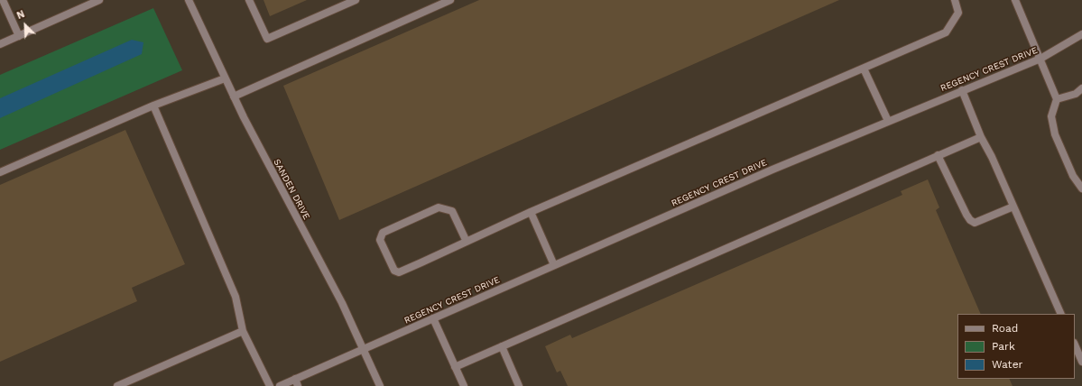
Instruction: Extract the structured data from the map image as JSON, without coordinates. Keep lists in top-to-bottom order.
{
  "streets": {
    "street": ["REGENCY CREST DRIVE", "SANDEN DRIVE"]
  },
  "crossings": [
    ["REGENCY CREST DRIVE", "SANDEN DRIVE"]
  ],
  "legend": ["Road", "Park", "Water"],
  "north": "top left"
}
